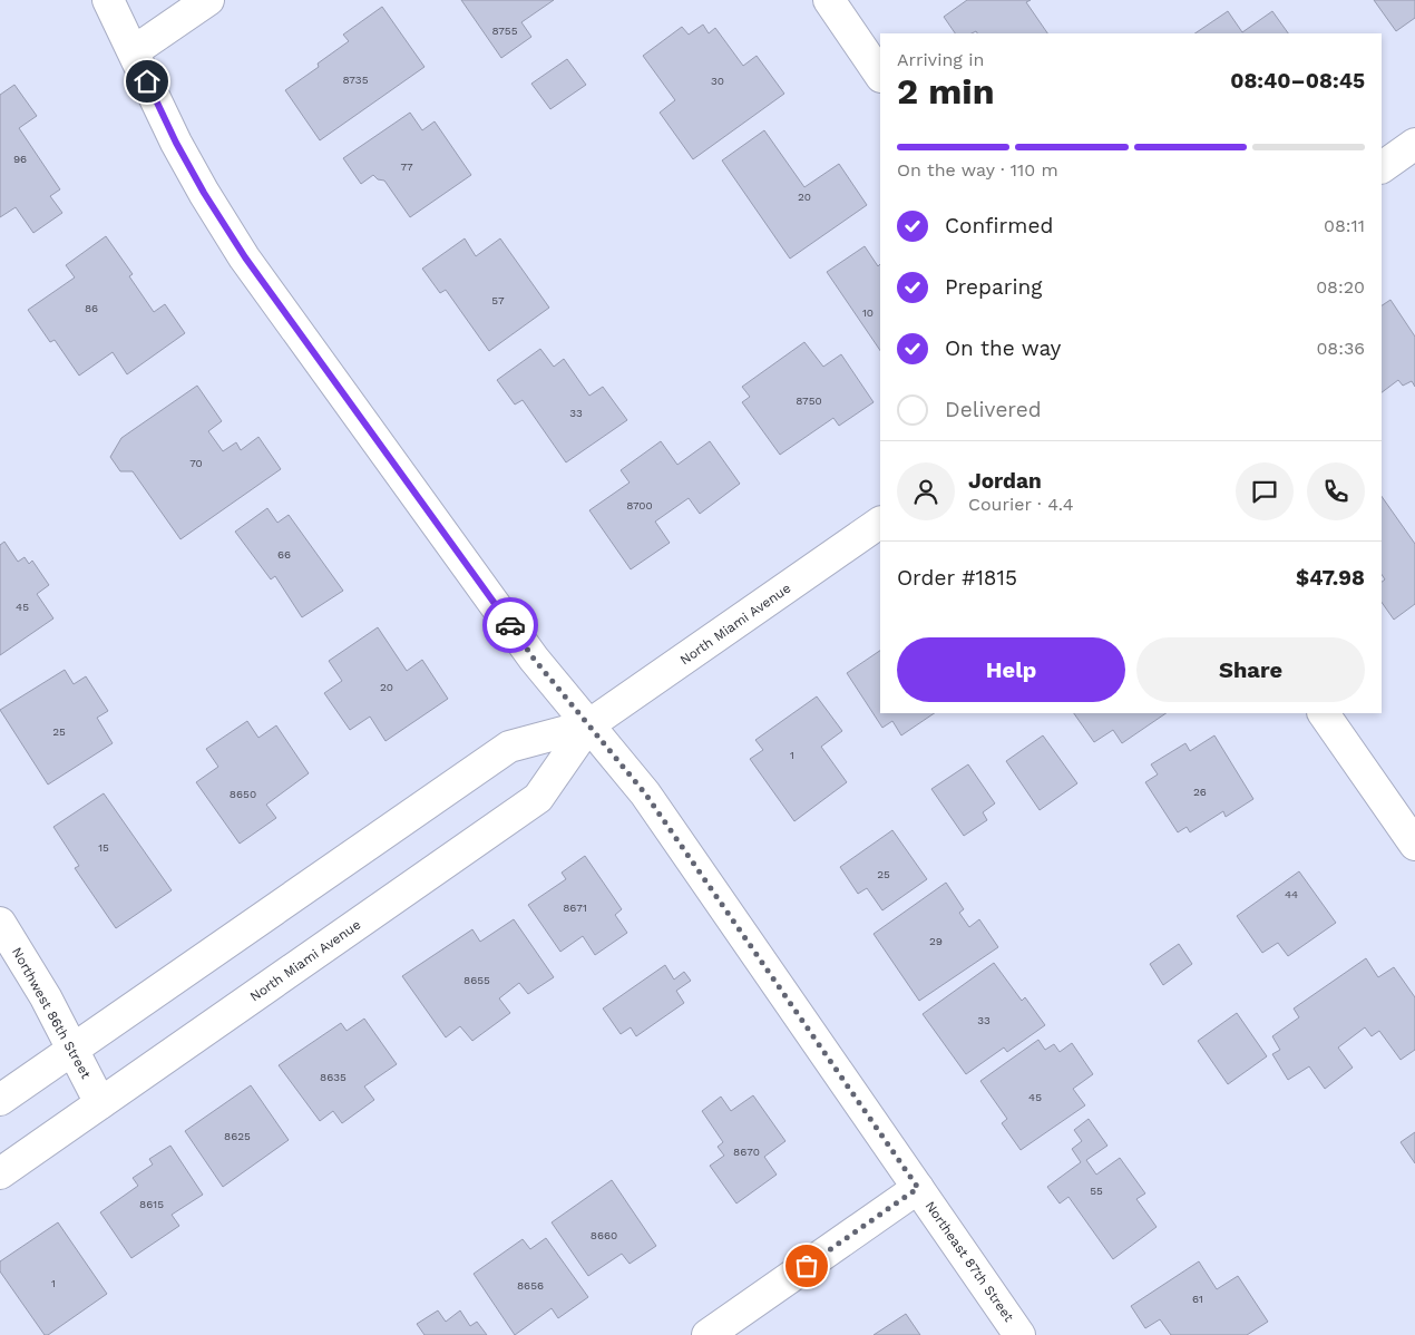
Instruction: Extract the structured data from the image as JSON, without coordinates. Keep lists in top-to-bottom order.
{
  "streets": {
    "street": ["North Miami Avenue", "Northwest 86th Street", "Northeast 87th Street"]
  },
  "crossings": [
    ["North Miami Avenue", "Northwest 86th Street"],
    ["North Miami Avenue", "Northeast 87th Street"]
  ],
  "house_numbers": [
    "8755",
    "8735",
    "30",
    "96",
    "77",
    "20",
    "57",
    "86",
    "10",
    "8750",
    "33",
    "70",
    "8700",
    "66",
    "45",
    "20",
    "25",
    "1",
    "26",
    "8650",
    "15",
    "25",
    "44",
    "8671",
    "29",
    "8655",
    "33",
    "8635",
    "45",
    "8625",
    "8670",
    "55",
    "8615",
    "8660",
    "1",
    "8656",
    "61"
  ],
  "page": {
    "heading": ["2 min", "Arriving in", "08:40–08:45"],
    "panel": [
      "Jordan",
      "Courier · 4.4",
      "Order #1815",
      "$47.98"
    ],
    "bar": "On the way · 110 m",
    "list": [
      ["Confirmed", "08:11"],
      ["Preparing", "08:20"],
      ["On the way", "08:36"],
      "Delivered"
    ],
    "buttons": ["Help", "Share"]
  }
}
